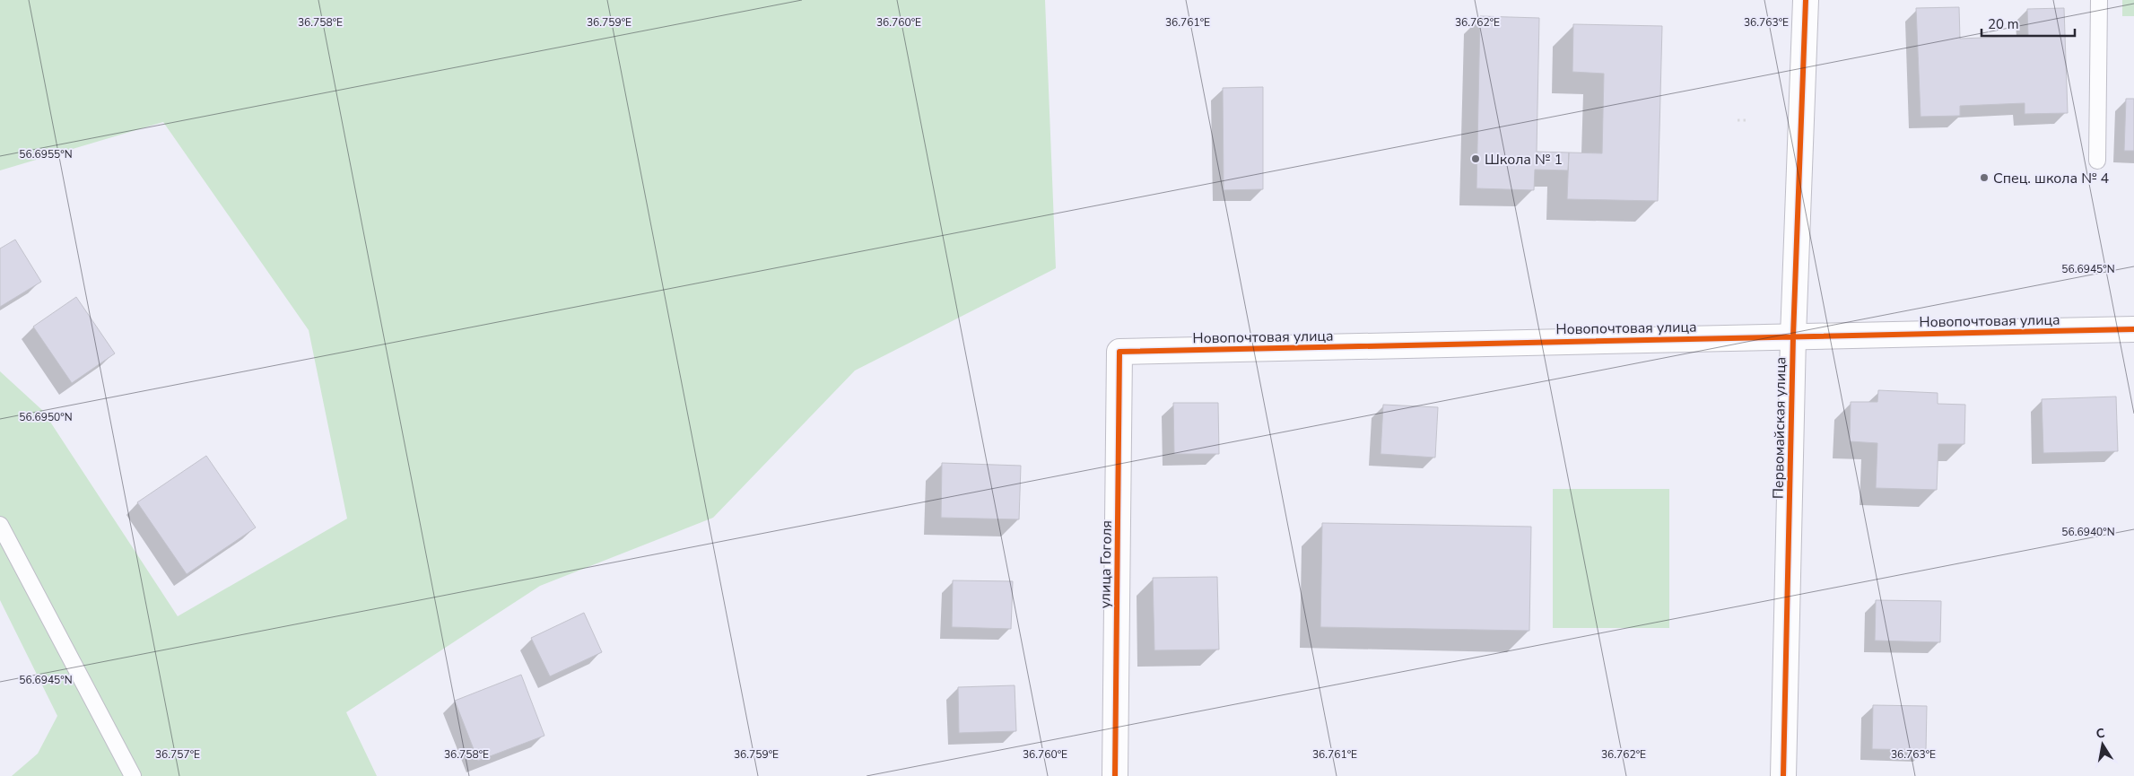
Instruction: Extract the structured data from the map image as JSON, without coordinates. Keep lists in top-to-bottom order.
{
  "streets": {
    "street": ["Новопочтовая улица", "Первомайская улица", "улица Гоголя"]
  },
  "crossings": [
    ["Новопочтовая улица", "Первомайская улица"],
    ["Новопочтовая улица", "улица Гоголя"]
  ],
  "places": ["Школа № 1", "Спец. школа № 4"],
  "scale_bar": "20 m",
  "north": "top",
  "coordinates": [
    "36.758°E",
    "36.759°E",
    "36.760°E",
    "36.761°E",
    "36.762°E",
    "36.763°E",
    "56.6955°N",
    "56.6945°N",
    "56.6950°N",
    "56.6940°N",
    "36.757°E"
  ]
}
